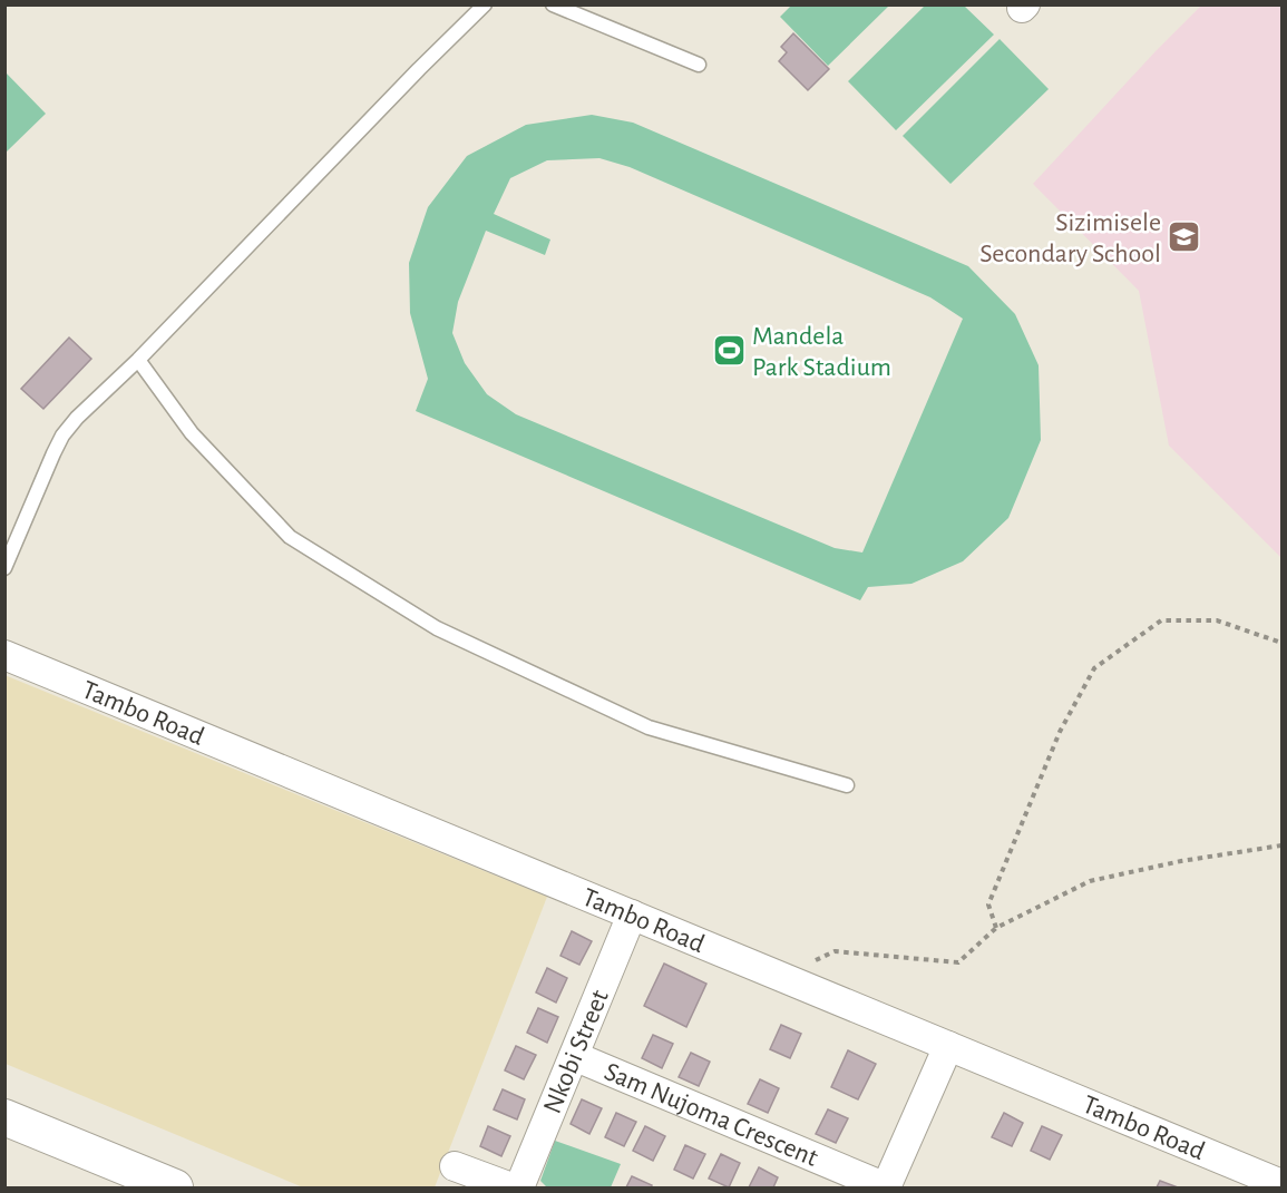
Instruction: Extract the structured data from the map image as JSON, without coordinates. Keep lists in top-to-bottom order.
{
  "streets": {
    "street": ["Tambo Road", "Nkobi Street", "Sam Nujoma Crescent"]
  },
  "crossings": [
    ["Tambo Road", "Nkobi Street"],
    ["Nkobi Street", "Sam Nujoma Crescent"]
  ],
  "places": {
    "school or university": ["Sizimisele Secondary School"],
    "sports": ["Mandela Park Stadium"]
  }
}
